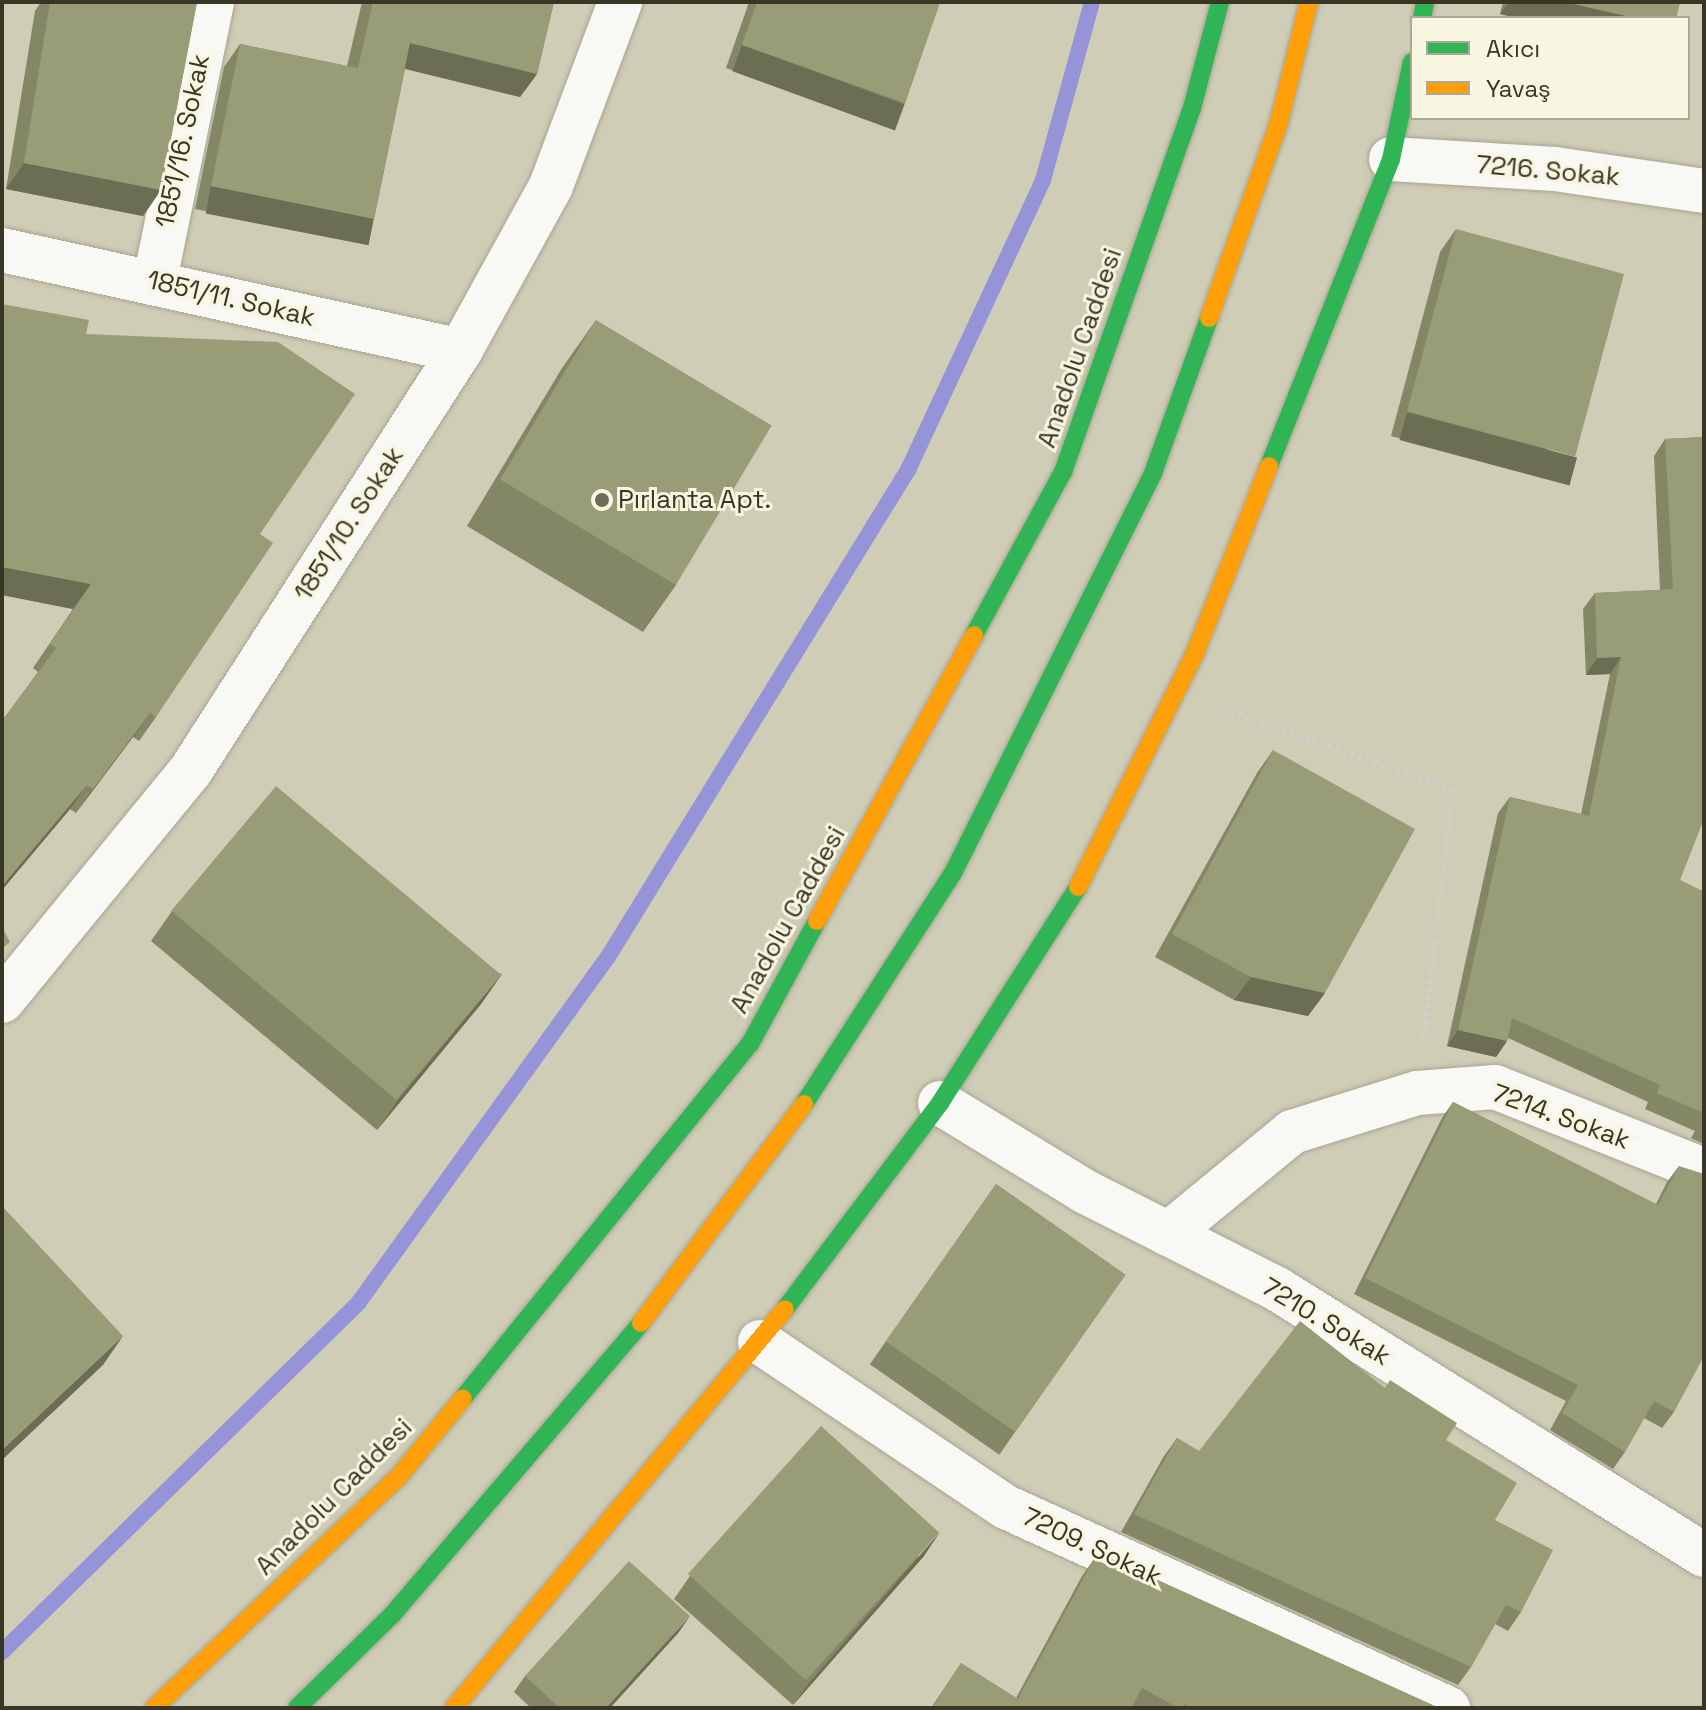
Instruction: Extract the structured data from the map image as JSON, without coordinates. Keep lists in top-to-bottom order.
{
  "streets": {
    "main road": ["Anadolu Caddesi"],
    "street": [
      "1851/16. Sokak",
      "7216. Sokak",
      "1851/11. Sokak",
      "1851/10. Sokak",
      "7214. Sokak",
      "7210. Sokak",
      "7209. Sokak"
    ]
  },
  "crossings": [
    ["1851/16. Sokak", "1851/11. Sokak"],
    ["1851/11. Sokak", "1851/10. Sokak"],
    ["7214. Sokak", "7210. Sokak"]
  ],
  "places": ["Pırlanta Apt."],
  "legend": ["Akıcı", "Yavaş"]
}
